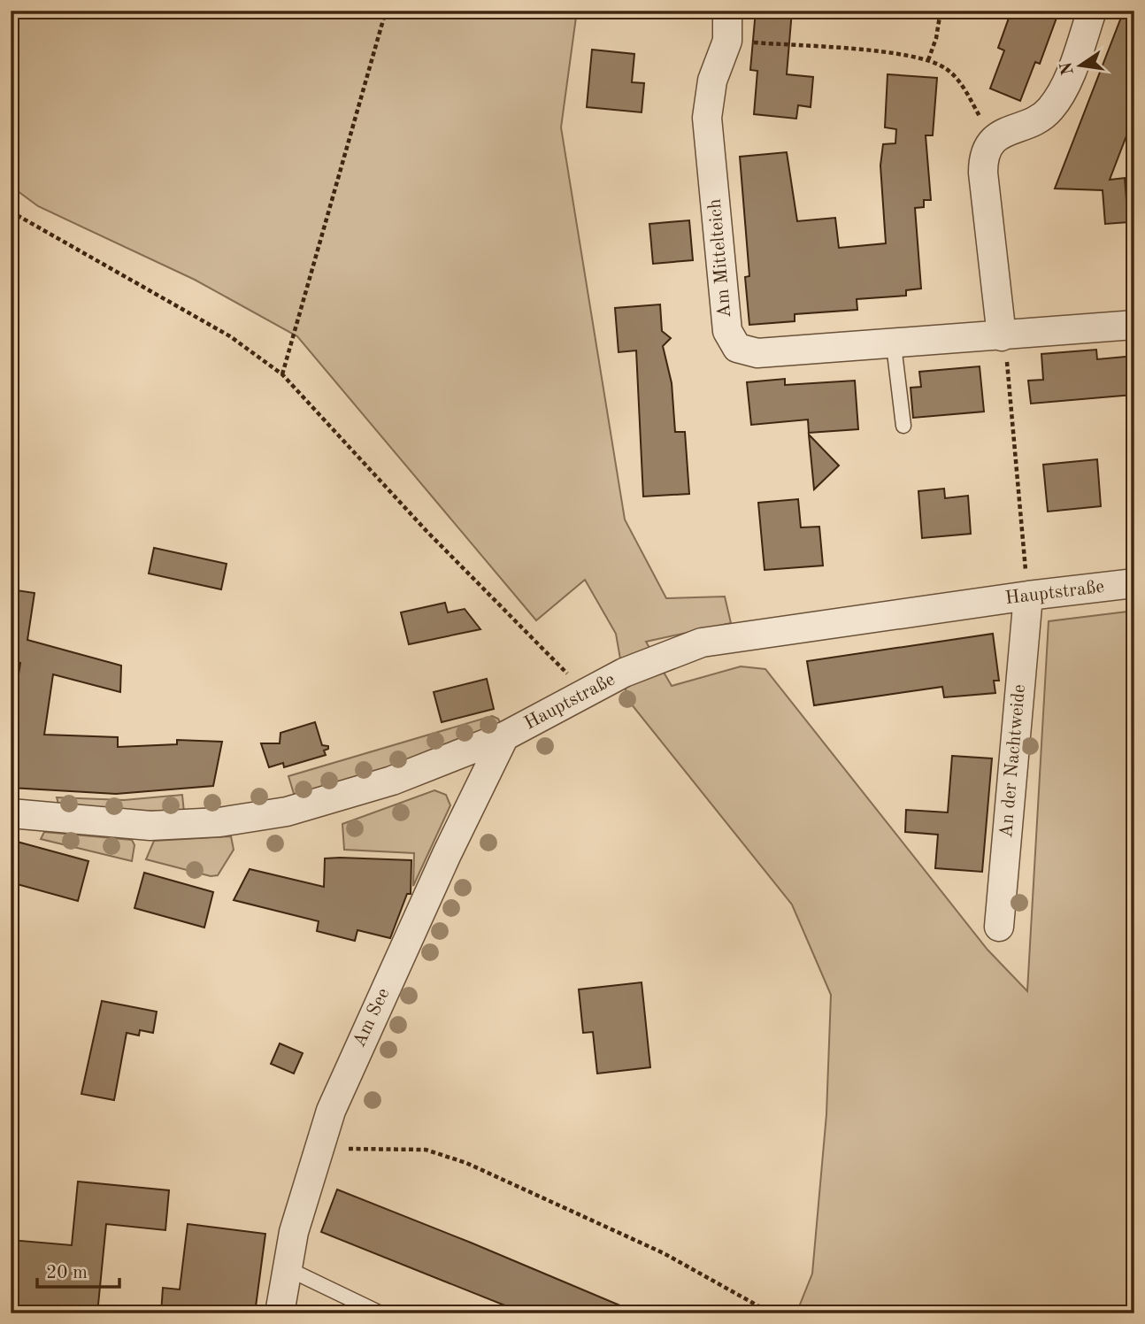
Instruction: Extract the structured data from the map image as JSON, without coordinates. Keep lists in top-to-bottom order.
{
  "streets": {
    "street": [
      "Am Mittelteich",
      "Hauptstraße",
      "An der Nachtweide",
      "Am See"
    ]
  },
  "crossings": [
    ["Hauptstraße", "An der Nachtweide"],
    ["Hauptstraße", "Am See"]
  ],
  "scale_bar": "20 m",
  "north": "left"
}
